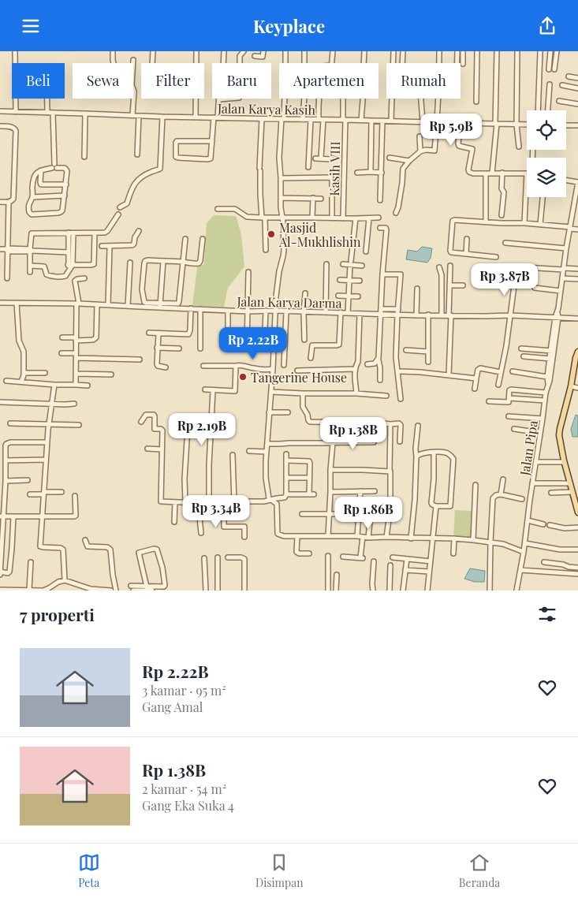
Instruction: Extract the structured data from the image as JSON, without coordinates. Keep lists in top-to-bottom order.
{
  "streets": {
    "street": [
      "Jalan Karya Kasih",
      "Kasih VIII",
      "Jalan Karya Darma",
      "Jalan Pipa"
    ]
  },
  "crossings": [
    ["Jalan Karya Kasih", "Kasih VIII"],
    ["Jalan Karya Darma", "Jalan Pipa"]
  ],
  "places": ["Masjid Al-Mukhlishin", "Tangerine House"],
  "page": {
    "header": "Keyplace",
    "chip": [
      "Beli",
      "Sewa",
      "Filter",
      "Baru",
      "Apartemen",
      "Rumah"
    ],
    "price": [
      "Rp 5.9B",
      "Rp 3.87B",
      "Rp 2.22B",
      "Rp 2.19B",
      "Rp 1.38B",
      "Rp 3.34B",
      "Rp 1.86B"
    ],
    "heading": "7 properti",
    "list": [
      {
        "name": "Rp 2.22B",
        "note": "3 kamar · 95 m² · Gang Amal"
      },
      {
        "name": "Rp 1.38B",
        "note": "2 kamar · 54 m² · Gang Eka Suka 4"
      }
    ],
    "tabs": ["Peta", "Disimpan", "Beranda"]
  }
}
